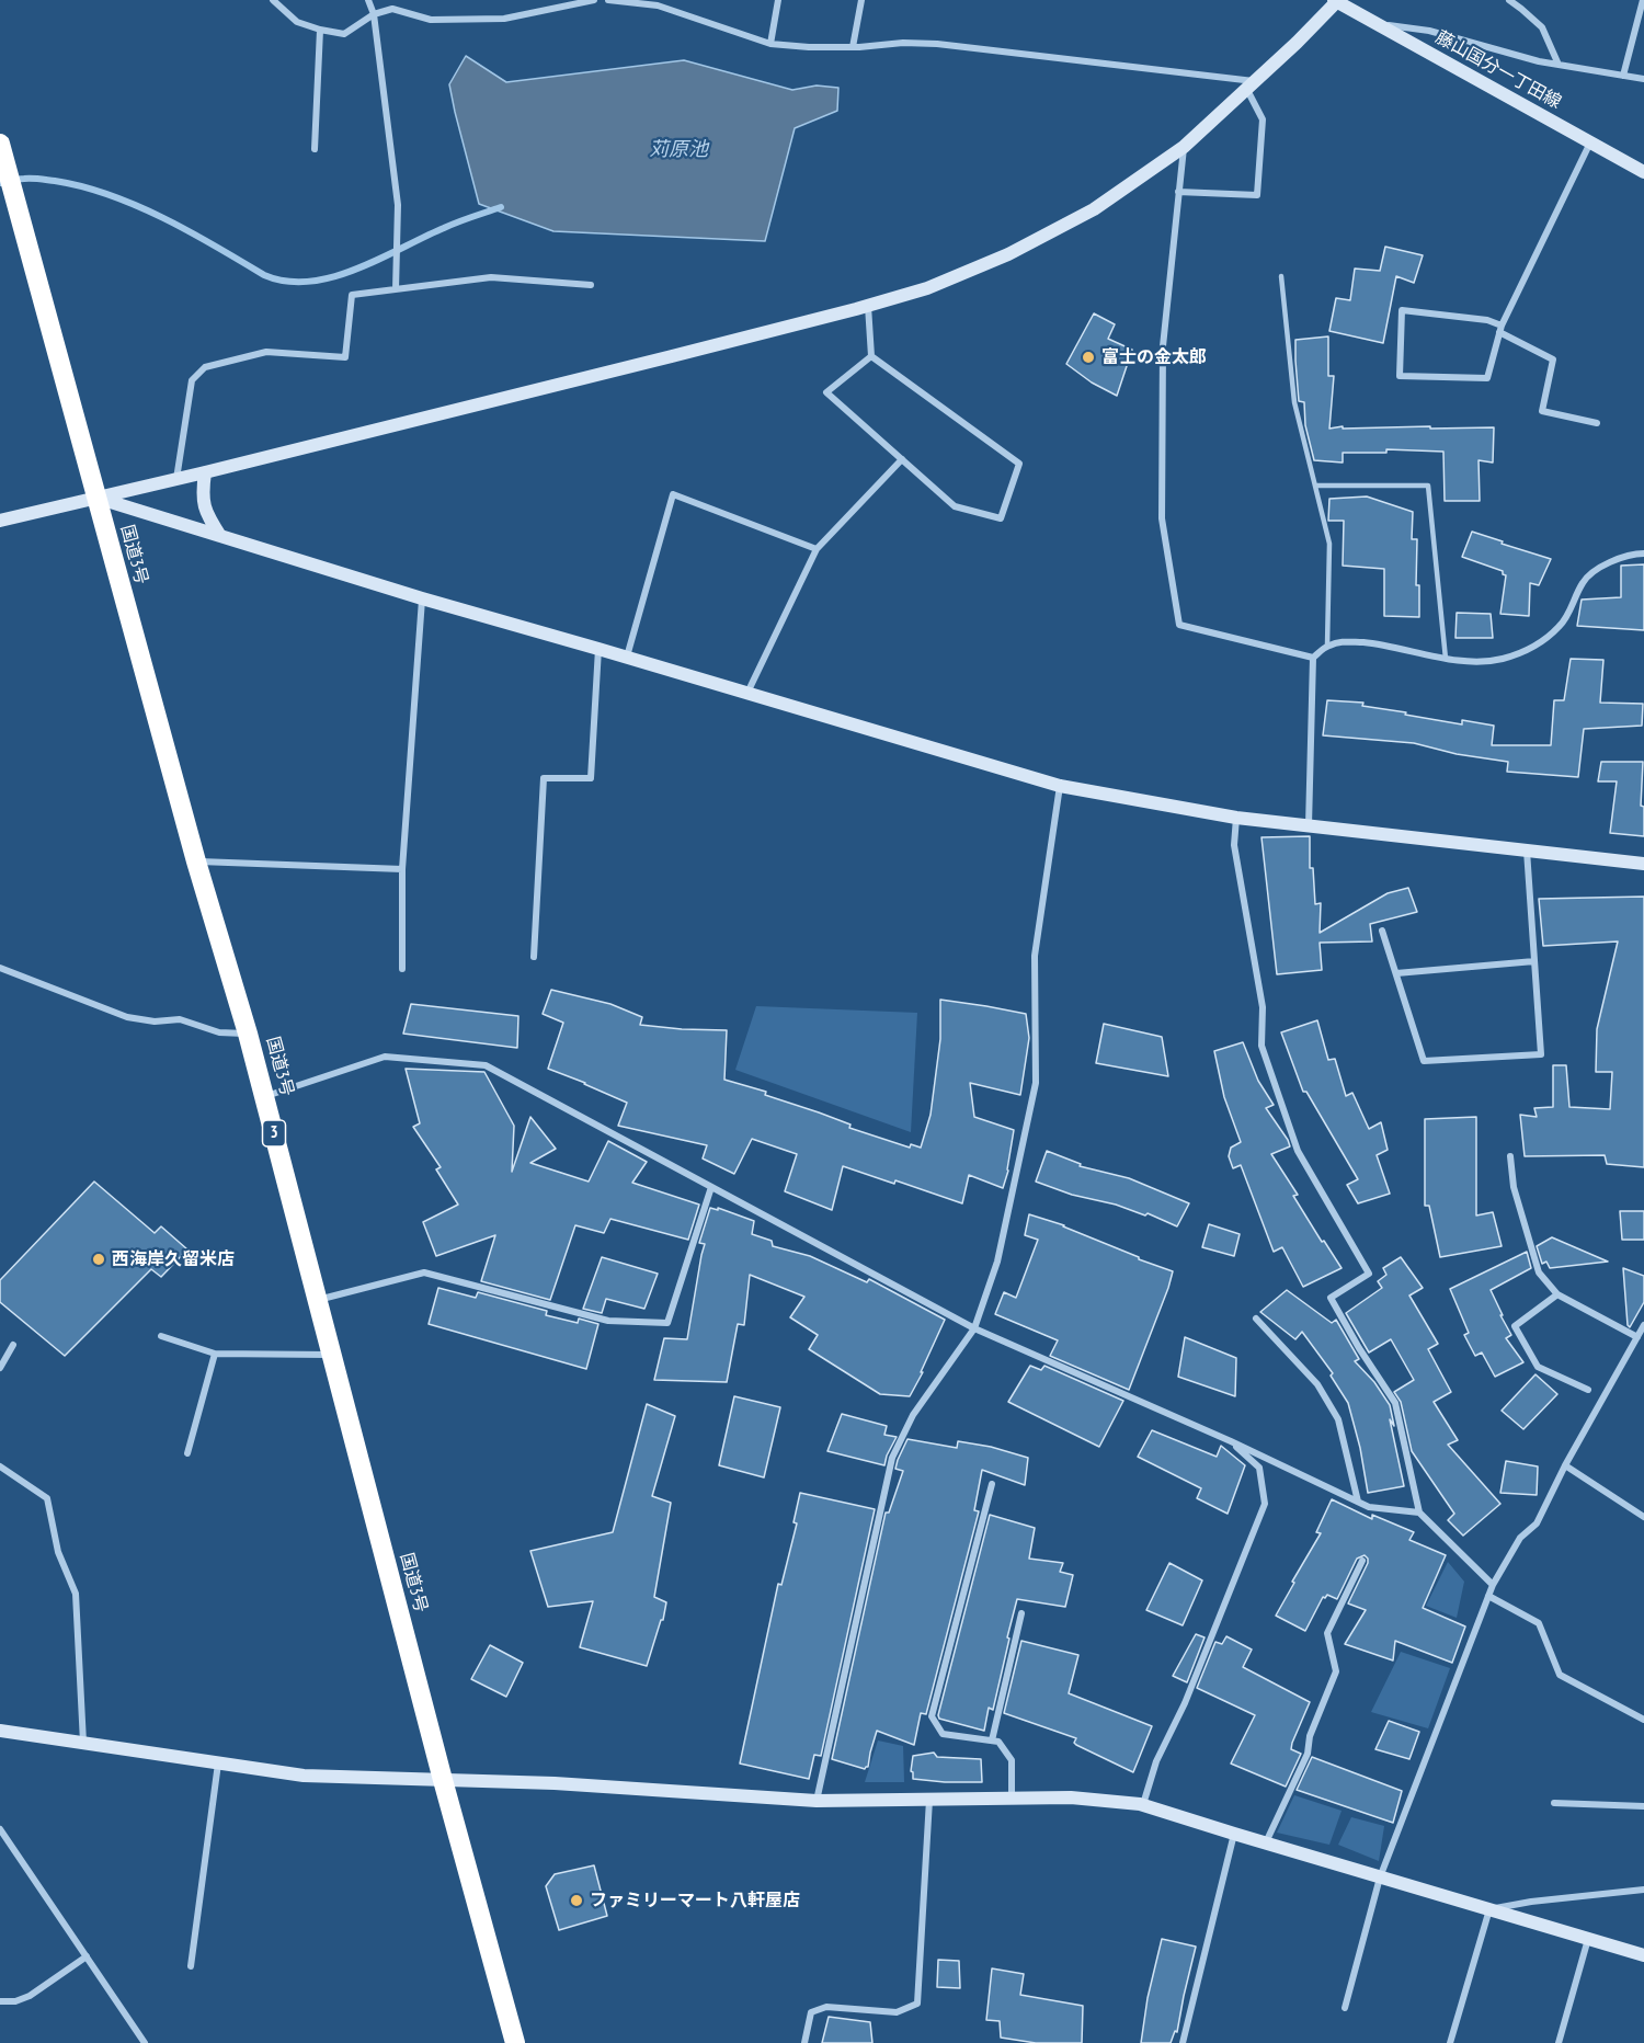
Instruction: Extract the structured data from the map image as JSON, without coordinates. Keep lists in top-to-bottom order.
{
  "streets": {
    "highway": ["国道3号", "3"],
    "street": ["藤山国分一丁田線"]
  },
  "water": ["苅原池"],
  "places": ["富士の金太郎", "西海岸久留米店", "ファミリーマート八軒屋店"]
}
